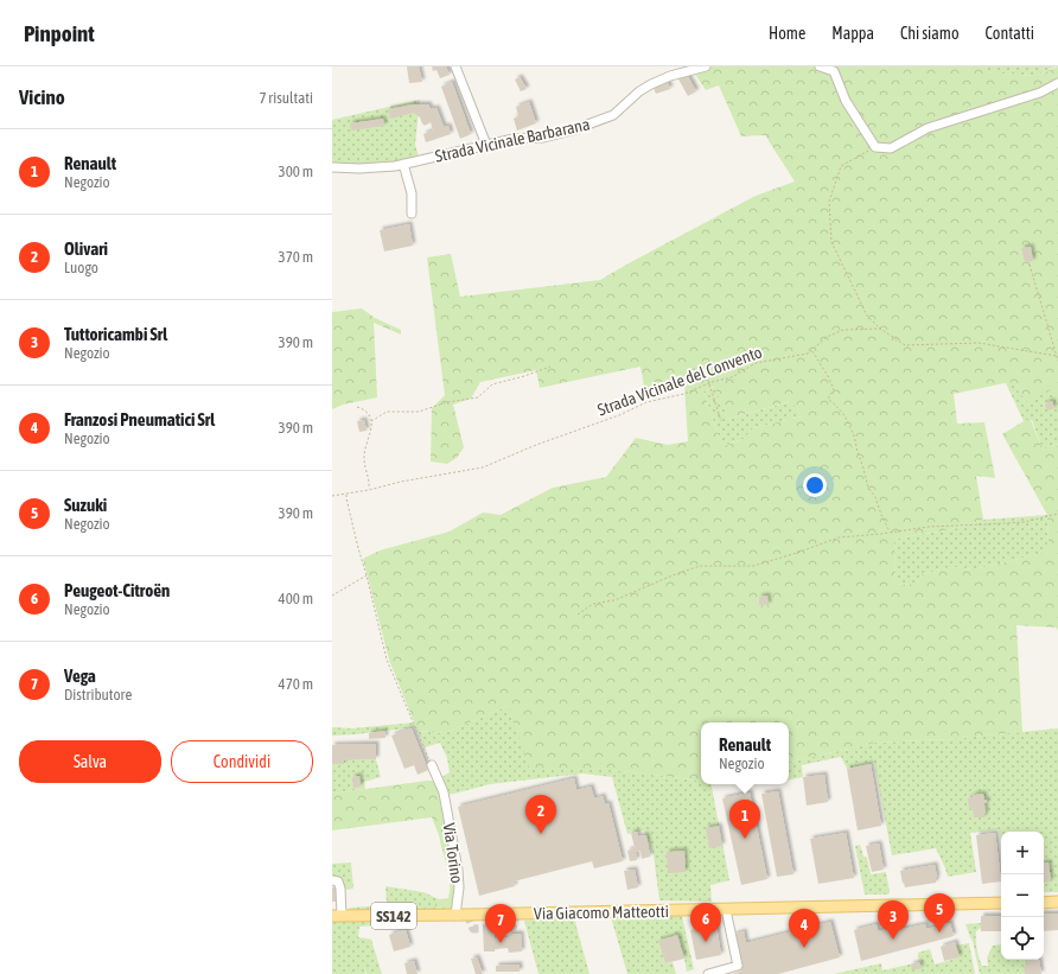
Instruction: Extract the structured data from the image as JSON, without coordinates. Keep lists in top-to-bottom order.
{
  "streets": {
    "main road": ["Via Giacomo Matteotti", "SS142"],
    "street": ["Strada Vicinale Barbarana", "Via Torino"],
    "path": ["Strada Vicinale del Convento"]
  },
  "crossings": [
    ["Via Torino", "Via Giacomo Matteotti"],
    ["Via Torino", "SS142"],
    ["Via Giacomo Matteotti", "SS142"]
  ],
  "page": {
    "header": "Pinpoint",
    "nav": [
      "Home",
      "Mappa",
      "Chi siamo",
      "Contatti"
    ],
    "heading": ["Vicino", "7 risultati"],
    "list": [
      {
        "mark": "1",
        "name": "Renault",
        "note": "Negozio",
        "value": "300 m"
      },
      {
        "mark": "2",
        "name": "Olivari",
        "note": "Luogo",
        "value": "370 m"
      },
      {
        "mark": "3",
        "name": "Tuttoricambi Srl",
        "note": "Negozio",
        "value": "390 m"
      },
      {
        "mark": "4",
        "name": "Franzosi Pneumatici Srl",
        "note": "Negozio",
        "value": "390 m"
      },
      {
        "mark": "5",
        "name": "Suzuki",
        "note": "Negozio",
        "value": "390 m"
      },
      {
        "mark": "6",
        "name": "Peugeot-Citroën",
        "note": "Negozio",
        "value": "400 m"
      },
      {
        "mark": "7",
        "name": "Vega",
        "note": "Distributore",
        "value": "470 m"
      }
    ],
    "popup": ["Renault", "Negozio"],
    "buttons": ["Salva", "Condividi"],
    "pins": [
      "2",
      "1",
      "5",
      "3",
      "6",
      "7",
      "4"
    ],
    "map_buttons": ["+", "−"]
  }
}
